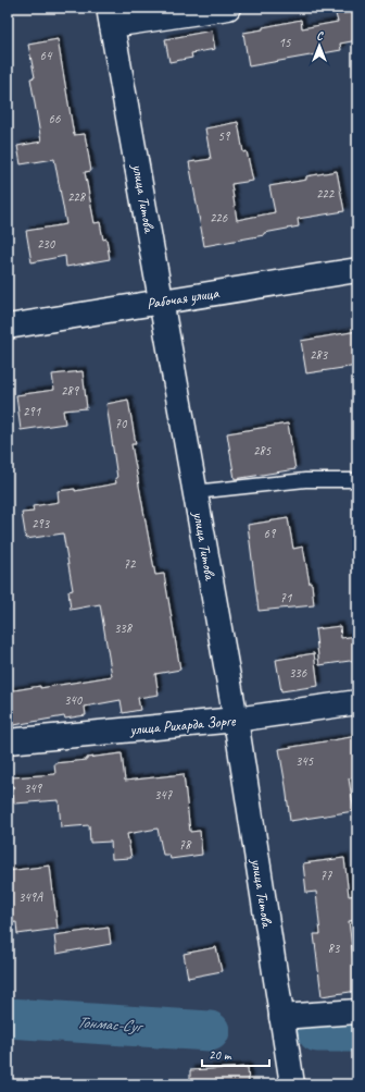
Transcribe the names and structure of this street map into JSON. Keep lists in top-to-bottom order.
{
  "streets": {
    "main road": ["улица Титова", "Рабочая улица", "улица Рихарда Зорге"]
  },
  "crossings": [
    ["улица Титова", "Рабочая улица"],
    ["улица Титова", "улица Рихарда Зорге"]
  ],
  "water": ["Тонмас-Суг"],
  "house_numbers": [
    "15",
    "64",
    "66",
    "59",
    "222",
    "228",
    "226",
    "230",
    "283",
    "289",
    "291",
    "70",
    "285",
    "293",
    "69",
    "72",
    "71",
    "338",
    "336",
    "340",
    "345",
    "349",
    "347",
    "78",
    "77",
    "349А",
    "83"
  ],
  "scale_bar": "20 m",
  "north": "top"
}
